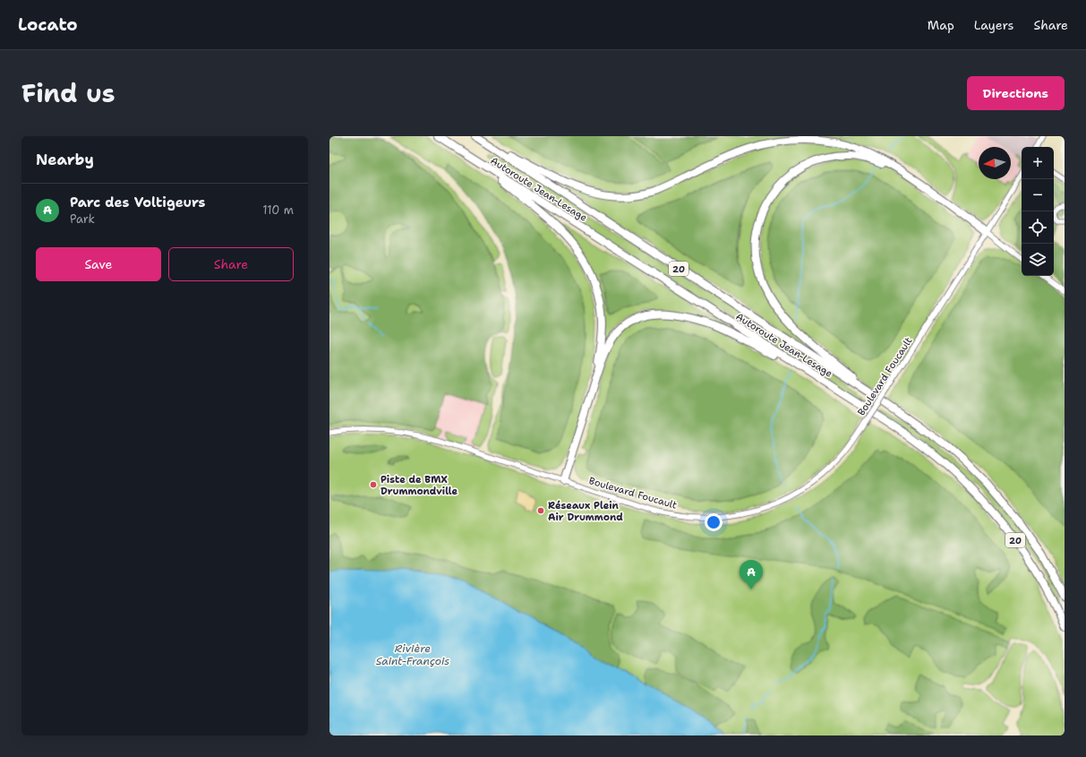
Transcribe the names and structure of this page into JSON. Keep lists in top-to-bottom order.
{
  "streets": {
    "highway": ["Autoroute Jean-Lesage", "20"],
    "street": ["Boulevard Foucault"]
  },
  "water": ["Rivière Saint-François"],
  "places": ["Piste de BMX Drummondville", "Réseaux Plein Air Drummond"],
  "north": "left",
  "page": {
    "header": "Locato",
    "nav": ["Map", "Layers", "Share"],
    "title": "Find us",
    "buttons": [
      "Directions",
      ["Save", "Share"]
    ],
    "heading": "Nearby",
    "map_buttons": ["+", "−"],
    "list": [
      {
        "mark": "A",
        "name": "Parc des Voltigeurs",
        "note": "Park",
        "value": "110 m"
      }
    ],
    "pins": "A"
  }
}
